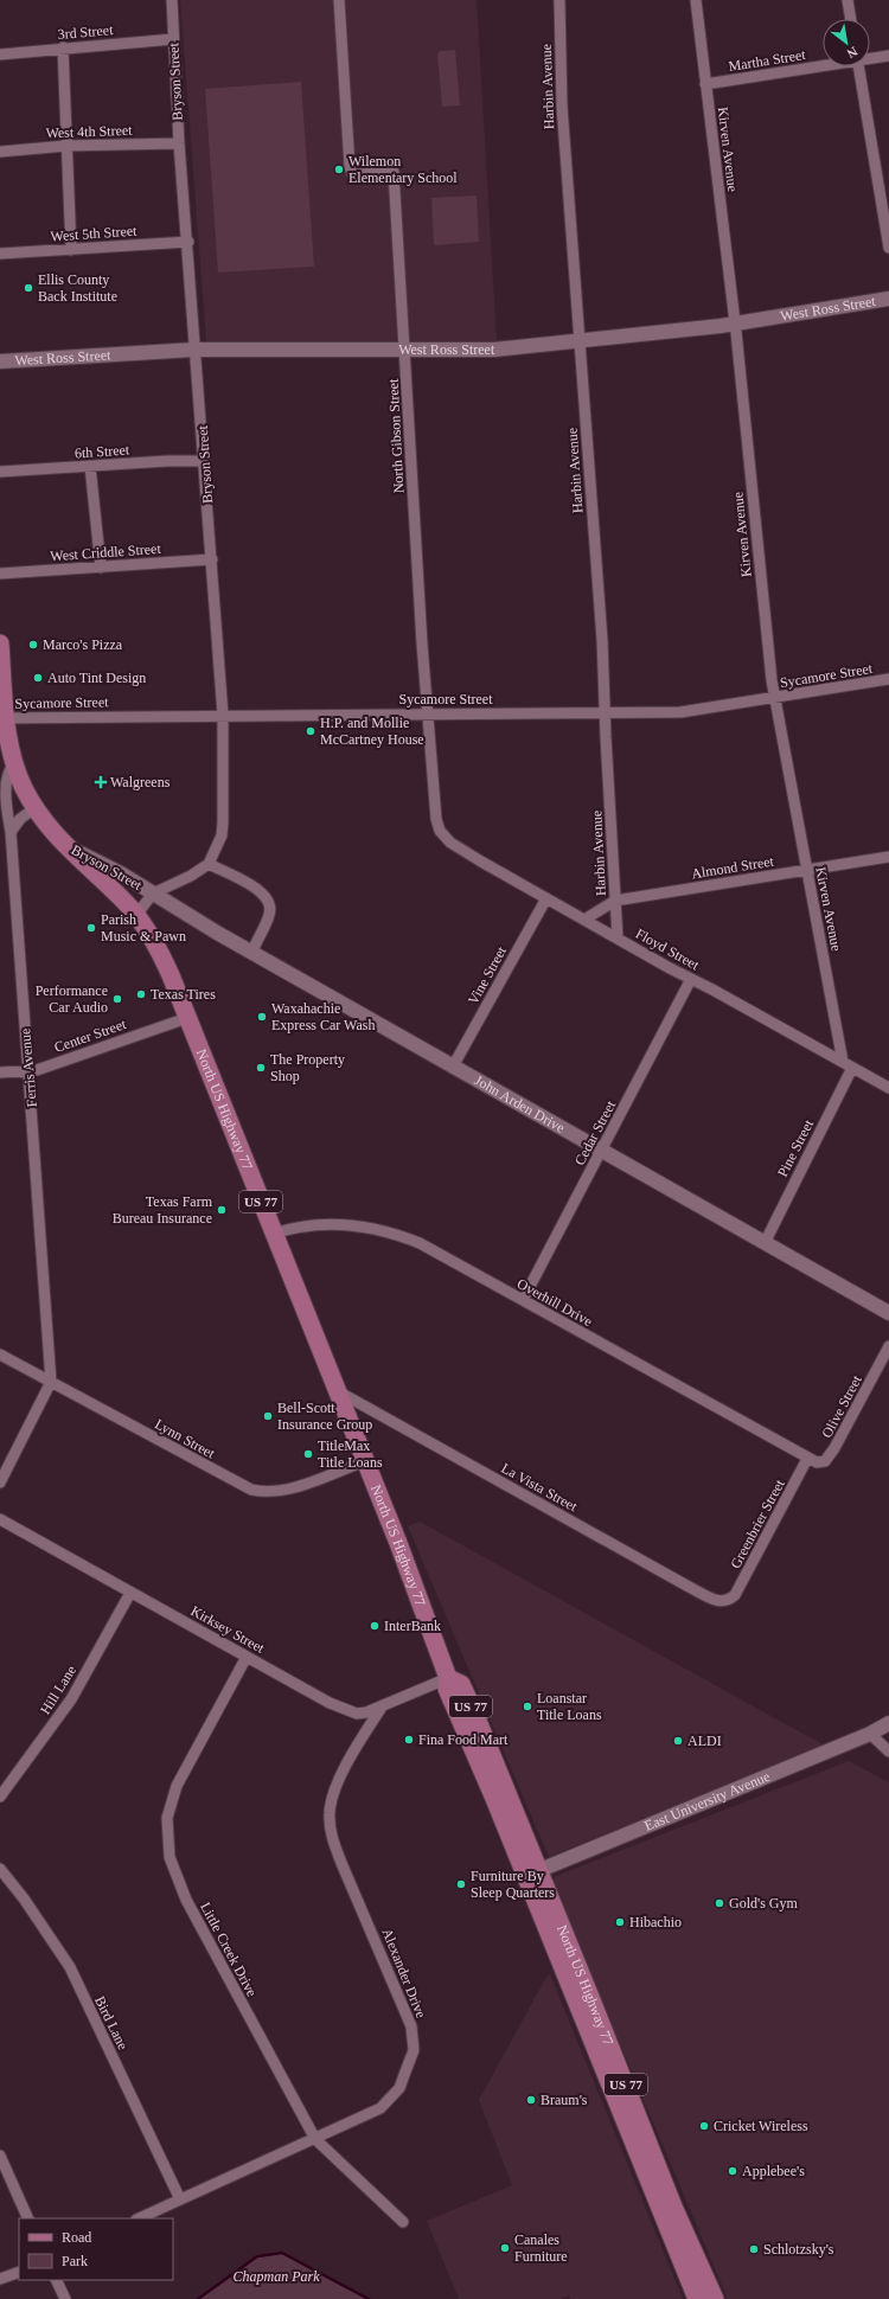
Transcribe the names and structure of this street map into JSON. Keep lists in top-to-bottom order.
{
  "streets": {
    "main road": ["North US Highway 77", "US 77"],
    "street": [
      "3rd Street",
      "Martha Street",
      "Bryson Street",
      "Harbin Avenue",
      "West 4th Street",
      "Kirven Avenue",
      "West 5th Street",
      "West Ross Street",
      "North Gibson Street",
      "6th Street",
      "West Criddle Street",
      "Sycamore Street",
      "Almond Street",
      "Floyd Street",
      "Vine Street",
      "Center Street",
      "Ferris Avenue",
      "John Arden Drive",
      "Cedar Street",
      "Pine Street",
      "Overhill Drive",
      "Olive Street",
      "Lynn Street",
      "La Vista Street",
      "Greenbrier Street",
      "Kirksey Street",
      "Hill Lane",
      "East University Avenue",
      "Little Creek Drive",
      "Alexander Drive",
      "Bird Lane"
    ]
  },
  "crossings": [
    ["3rd Street", "Bryson Street"],
    ["Martha Street", "Kirven Avenue"],
    ["Bryson Street", "West 4th Street"],
    ["Bryson Street", "West 5th Street"],
    ["Bryson Street", "West Ross Street"],
    ["Bryson Street", "6th Street"],
    ["Bryson Street", "West Criddle Street"],
    ["Bryson Street", "Sycamore Street"],
    ["Bryson Street", "John Arden Drive"],
    ["Bryson Street", "North US Highway 77"],
    ["Harbin Avenue", "West Ross Street"],
    ["Harbin Avenue", "Sycamore Street"],
    ["Harbin Avenue", "Almond Street"],
    ["Harbin Avenue", "Floyd Street"],
    ["Kirven Avenue", "West Ross Street"],
    ["Kirven Avenue", "Sycamore Street"],
    ["Kirven Avenue", "Almond Street"],
    ["Kirven Avenue", "Floyd Street"],
    ["Kirven Avenue", "Pine Street"],
    ["West Ross Street", "North Gibson Street"],
    ["North Gibson Street", "Sycamore Street"],
    ["North Gibson Street", "Floyd Street"],
    ["Sycamore Street", "US 77"],
    ["Almond Street", "Floyd Street"],
    ["Floyd Street", "Vine Street"],
    ["Floyd Street", "Cedar Street"],
    ["Floyd Street", "Pine Street"],
    ["Vine Street", "John Arden Drive"],
    ["Center Street", "Ferris Avenue"],
    ["Center Street", "North US Highway 77"],
    ["Ferris Avenue", "North US Highway 77"],
    ["Ferris Avenue", "US 77"],
    ["Ferris Avenue", "Lynn Street"],
    ["John Arden Drive", "Cedar Street"],
    ["John Arden Drive", "Pine Street"],
    ["North US Highway 77", "US 77"],
    ["North US Highway 77", "Overhill Drive"],
    ["North US Highway 77", "Lynn Street"],
    ["North US Highway 77", "La Vista Street"],
    ["North US Highway 77", "Kirksey Street"],
    ["North US Highway 77", "East University Avenue"],
    ["Cedar Street", "Overhill Drive"],
    ["Overhill Drive", "Olive Street"],
    ["Overhill Drive", "Greenbrier Street"],
    ["Olive Street", "Greenbrier Street"],
    ["La Vista Street", "Greenbrier Street"],
    ["Kirksey Street", "Hill Lane"],
    ["Kirksey Street", "Little Creek Drive"],
    ["Kirksey Street", "Alexander Drive"],
    ["Little Creek Drive", "Alexander Drive"],
    ["Alexander Drive", "Bird Lane"]
  ],
  "parks": ["Chapman Park"],
  "places": {
    "other": [
      "Wilemon Elementary School",
      "Ellis County Back Institute",
      "Marco's Pizza",
      "Auto Tint Design",
      "H.P. and Mollie McCartney House",
      "Parish Music & Pawn",
      "Texas Tires",
      "Performance Car Audio",
      "Waxahachie Express Car Wash",
      "The Property Shop",
      "Texas Farm Bureau Insurance",
      "Bell-Scott Insurance Group",
      "TitleMax Title Loans",
      "InterBank",
      "Loanstar Title Loans",
      "Fina Food Mart",
      "ALDI",
      "Furniture By Sleep Quarters",
      "Gold's Gym",
      "Hibachio",
      "Braum's",
      "Cricket Wireless",
      "Applebee's",
      "Canales Furniture",
      "Schlotzsky's"
    ],
    "health": ["Walgreens"]
  },
  "legend": ["Road", "Park"],
  "north": "bottom right"
}
